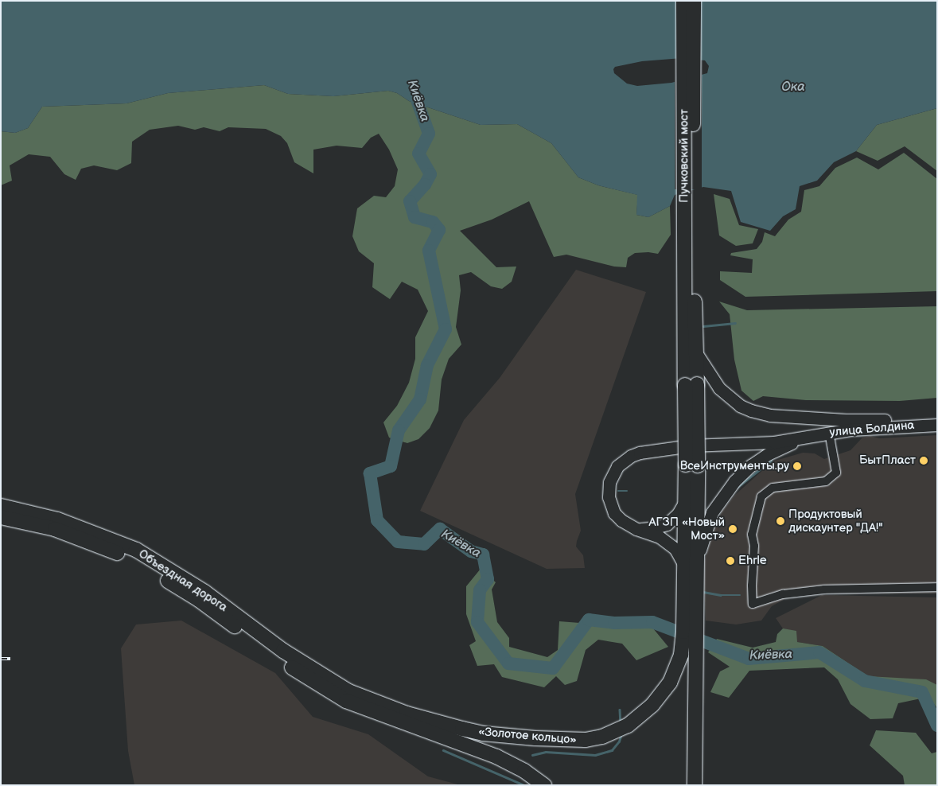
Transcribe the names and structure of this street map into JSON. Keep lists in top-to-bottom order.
{
  "streets": {
    "highway": ["Пучковский мост", "Объездная дорога", "«Золотое кольцо»"],
    "main road": ["улица Болдина"]
  },
  "crossings": [
    ["Объездная дорога", "«Золотое кольцо»"]
  ],
  "water": ["Ока", "Киёвка"],
  "places": [
    "БытПласт",
    "ВсеИнструменты.ру",
    "Продуктовый дискаунтер \"ДА!\"",
    "АГЗП «Новый Мост»",
    "Ehrle"
  ]
}
